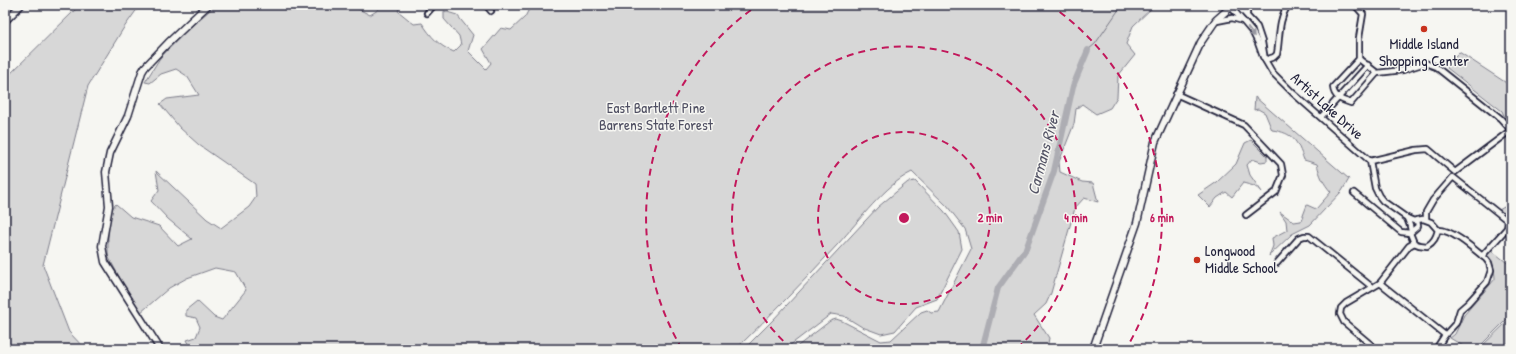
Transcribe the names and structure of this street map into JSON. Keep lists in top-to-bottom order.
{
  "streets": {
    "street": ["Artist Lake Drive"]
  },
  "water": ["Carmans River"],
  "parks": ["East Bartlett Pine Barrens State Forest"],
  "places": ["Middle Island Shopping Center", "Longwood Middle School"],
  "rings": ["2 min", "4 min", "6 min"]
}
